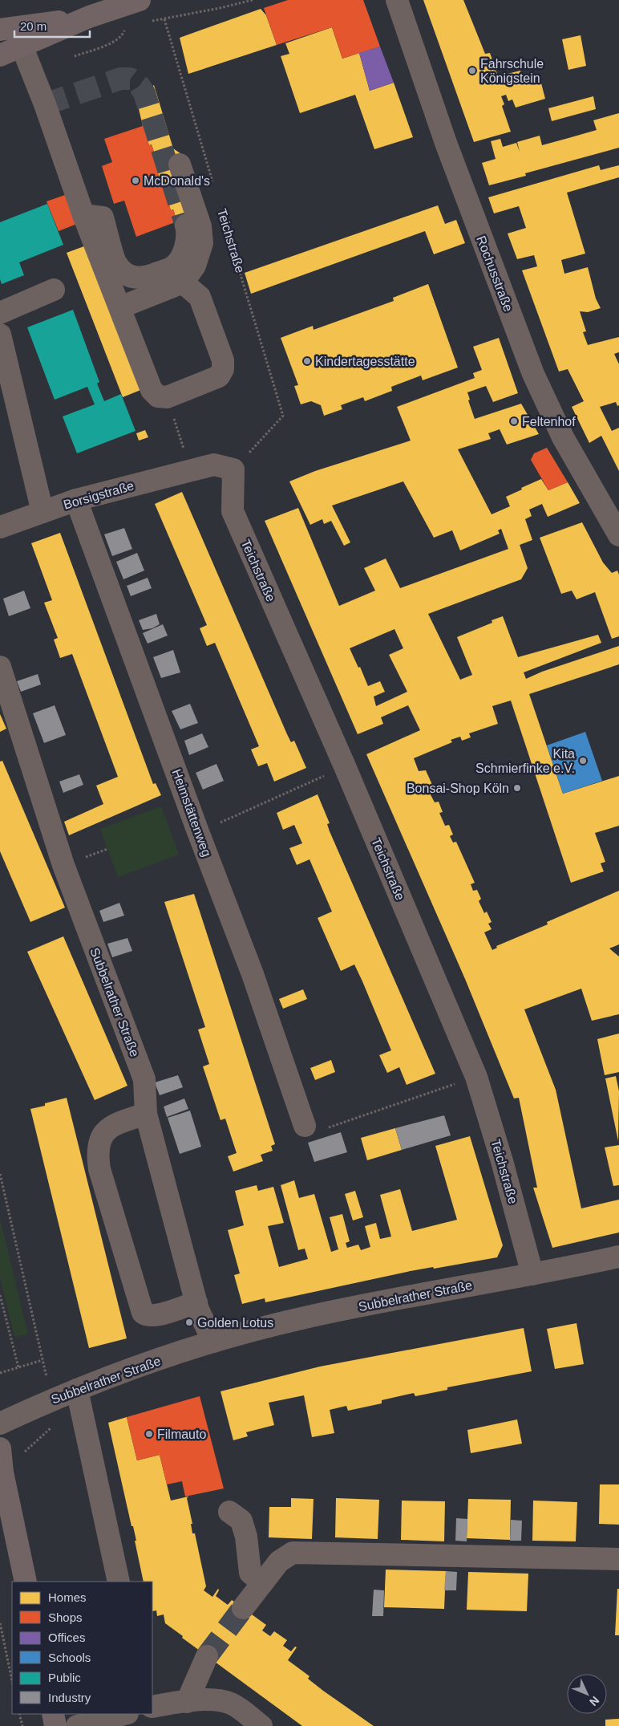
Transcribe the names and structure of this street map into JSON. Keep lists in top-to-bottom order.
{
  "streets": {
    "street": [
      "Teichstraße",
      "Rochusstraße",
      "Borsigstraße",
      "Heimstättenweg",
      "Subbelrather Straße"
    ]
  },
  "crossings": [
    ["Teichstraße", "Subbelrather Straße"],
    ["Borsigstraße", "Heimstättenweg"]
  ],
  "places": [
    "Fahrschule Königstein",
    "McDonald's",
    "Kindertagesstätte",
    "Feltenhof",
    "Kita Schmierfinke e.V.",
    "Bonsai-Shop Köln",
    "Golden Lotus",
    "Filmauto"
  ],
  "legend": [
    "Homes",
    "Shops",
    "Offices",
    "Schools",
    "Public",
    "Industry"
  ],
  "scale_bar": "20 m",
  "north": "bottom right"
}
